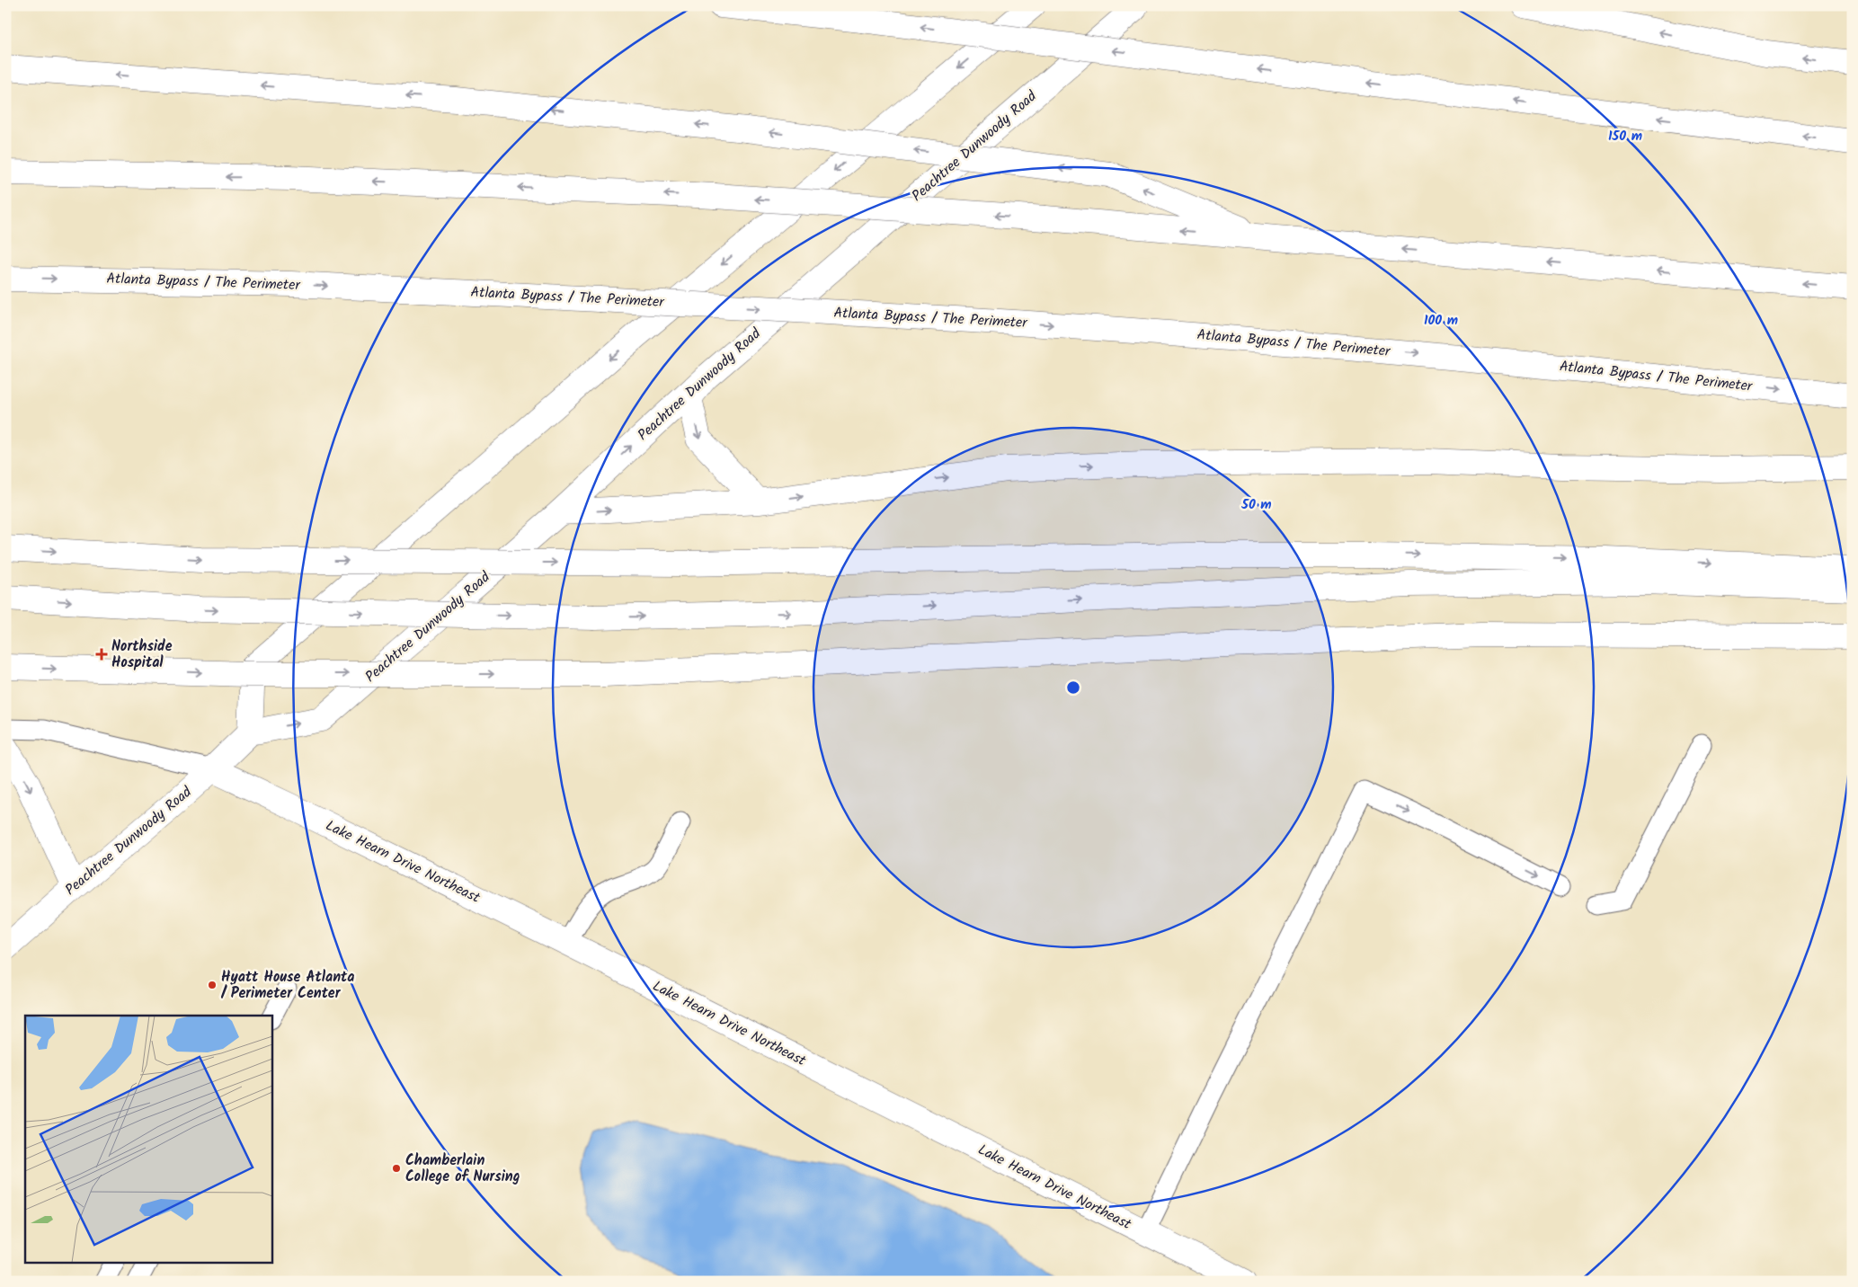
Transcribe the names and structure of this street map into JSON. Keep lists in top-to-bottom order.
{
  "streets": {
    "main road": ["Peachtree Dunwoody Road", "Atlanta Bypass / The Perimeter", "Lake Hearn Drive Northeast"]
  },
  "crossings": [
    ["Peachtree Dunwoody Road", "Lake Hearn Drive Northeast"]
  ],
  "places": {
    "health": ["Northside Hospital"],
    "other": ["Hyatt House Atlanta / Perimeter Center", "Chamberlain College of Nursing"]
  },
  "rings": ["150 m", "100 m", "50 m"]
}
